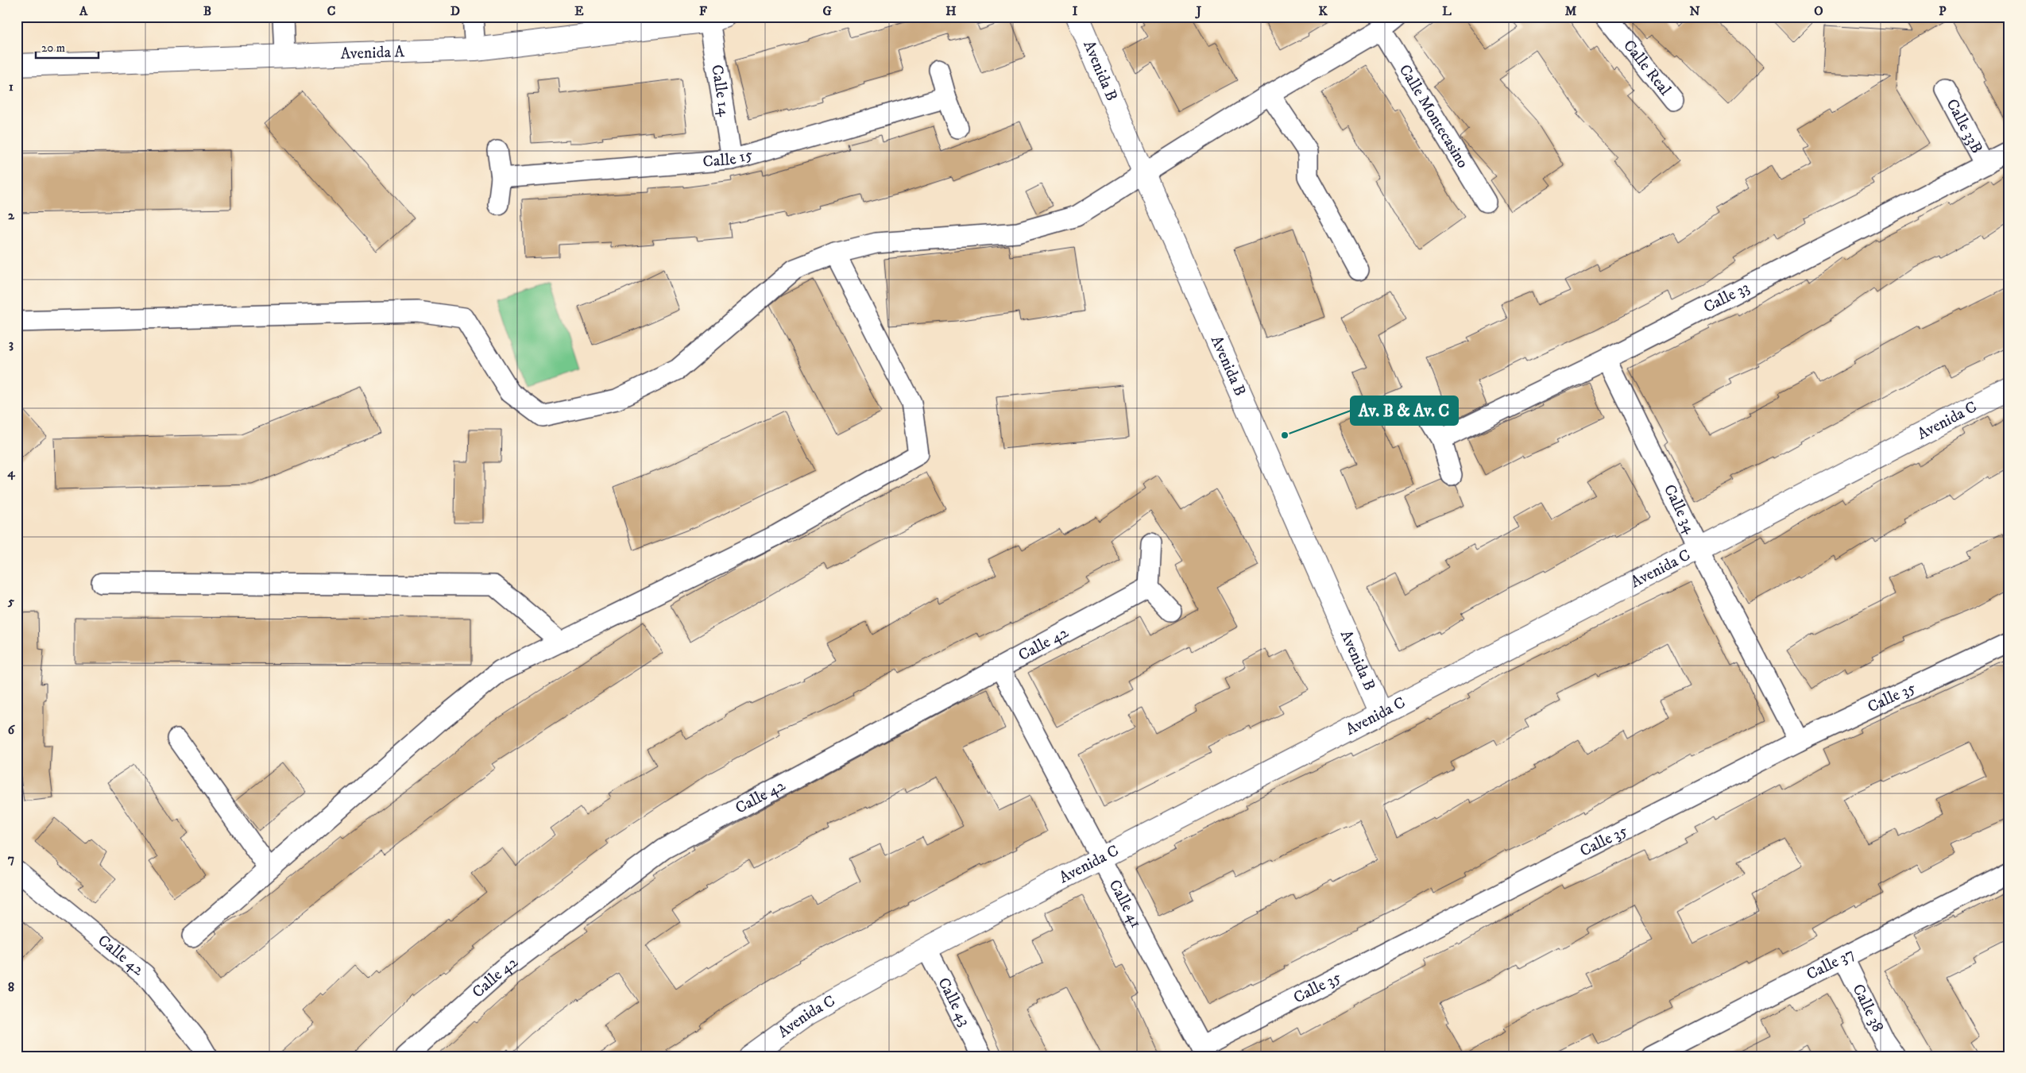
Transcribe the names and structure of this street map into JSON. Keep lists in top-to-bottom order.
{
  "streets": {
    "street": [
      "Avenida A",
      "Calle Real",
      "Avenida B",
      "Calle 14",
      "Calle Montecasino",
      "Calle 33B",
      "Calle 15",
      "Calle 33",
      "Avenida C",
      "Calle 34",
      "Calle 42",
      "Calle 35",
      "Calle 41",
      "Calle 37",
      "Calle 43",
      "Calle 38"
    ]
  },
  "crossings": [
    ["Avenida A", "Calle 14"],
    ["Avenida B", "Avenida C"],
    ["Calle 14", "Calle 15"],
    ["Calle 33B", "Calle 33"],
    ["Calle 33", "Calle 34"],
    ["Avenida C", "Calle 34"],
    ["Avenida C", "Calle 41"],
    ["Avenida C", "Calle 43"],
    ["Calle 34", "Calle 35"],
    ["Calle 42", "Calle 41"],
    ["Calle 35", "Calle 41"],
    ["Calle 37", "Calle 38"]
  ],
  "places": ["Av. B & Av. C"],
  "scale_bar": "20 m",
  "grid": {
    "columns": [
      "A",
      "B",
      "C",
      "D",
      "E",
      "F",
      "G",
      "H",
      "I",
      "J",
      "K",
      "L",
      "M",
      "N",
      "O",
      "P"
    ],
    "rows": [
      "1",
      "2",
      "3",
      "4",
      "5",
      "6",
      "7",
      "8"
    ]
  }
}
